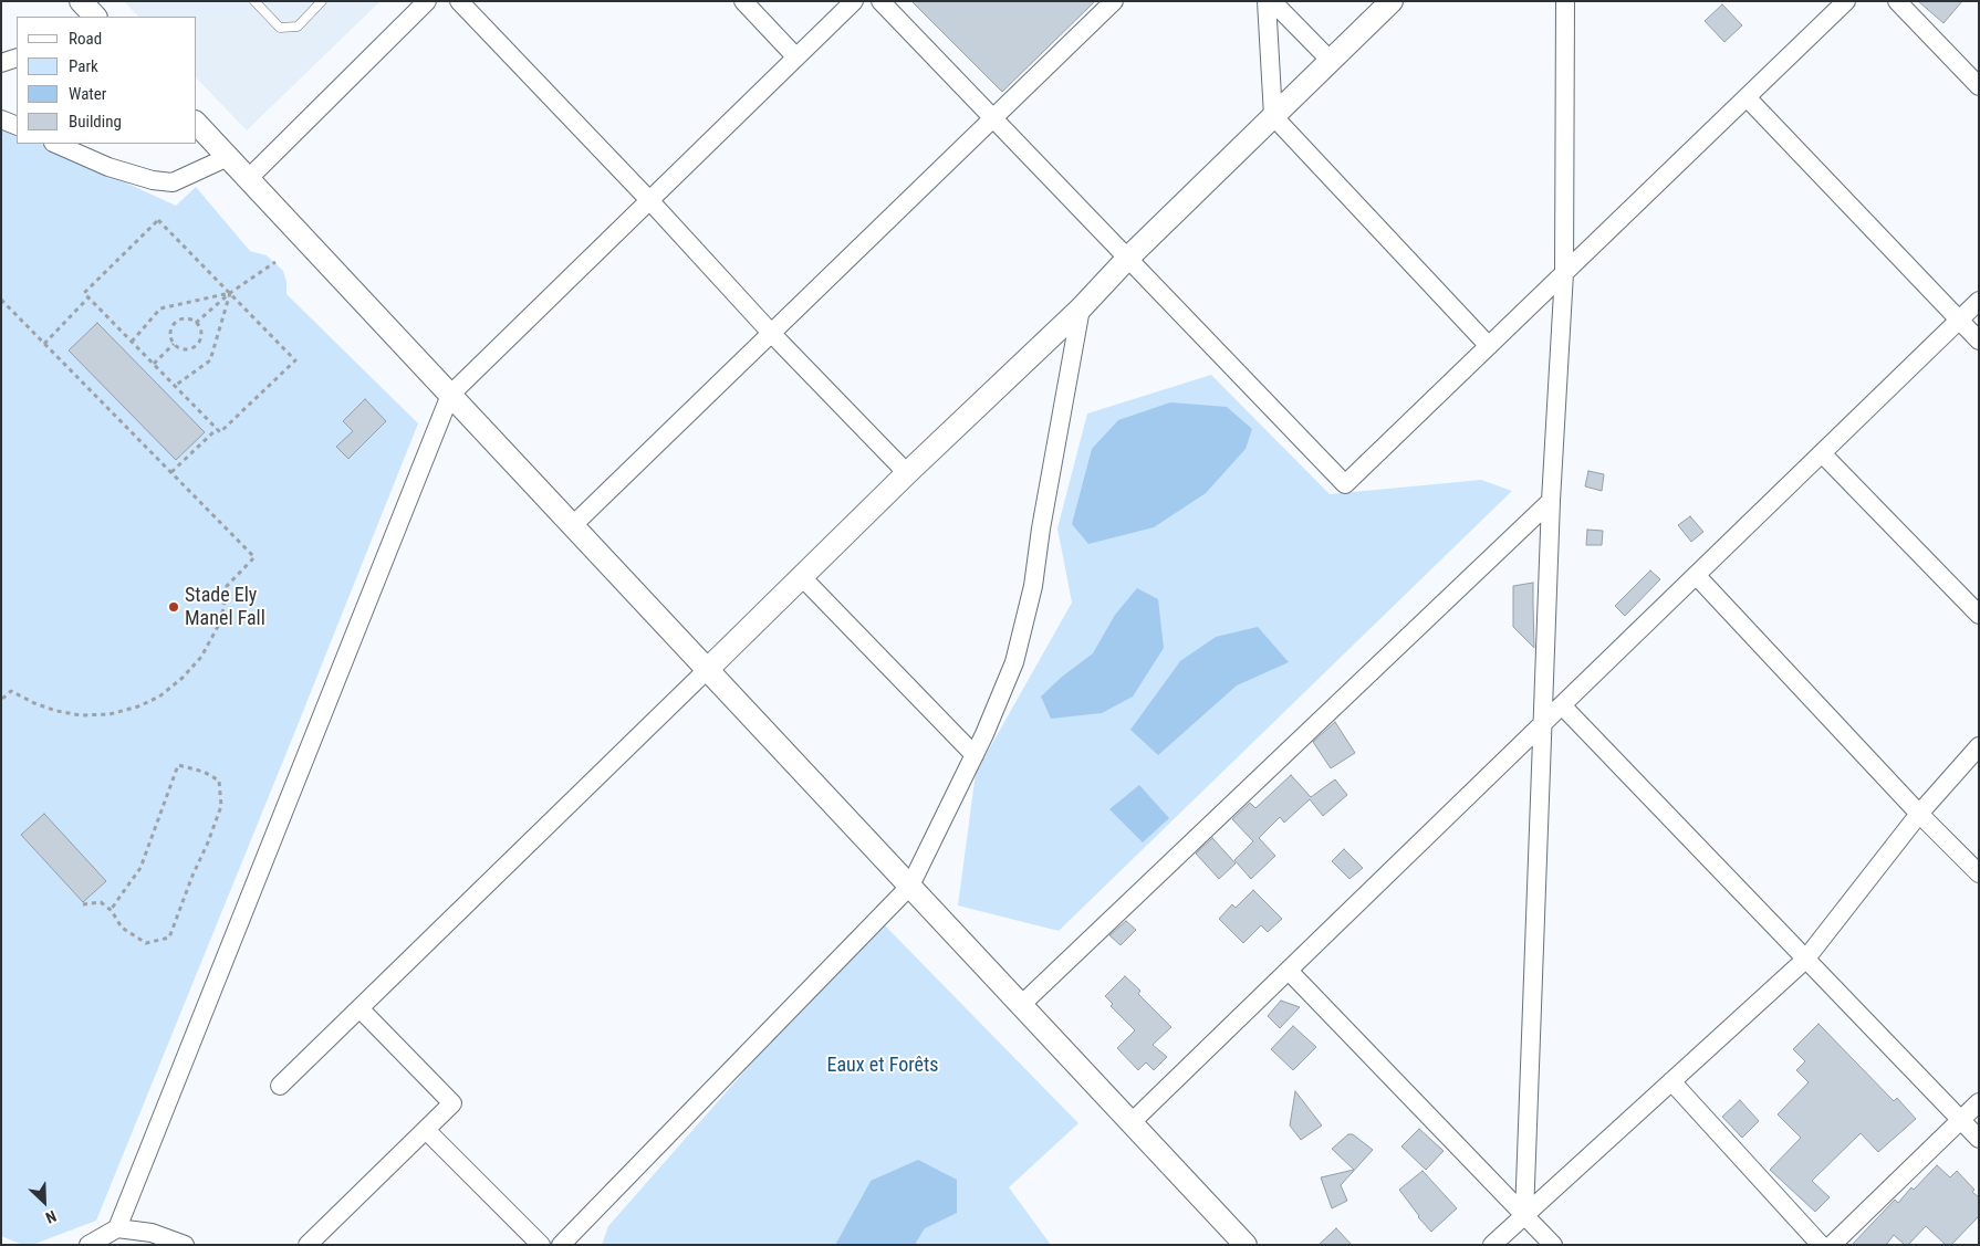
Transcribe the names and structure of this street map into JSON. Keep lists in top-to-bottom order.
{
  "parks": ["Eaux et Forêts"],
  "places": ["Stade Ely Manel Fall"],
  "legend": [
    "Road",
    "Park",
    "Water",
    "Building"
  ],
  "north": "bottom right"
}
